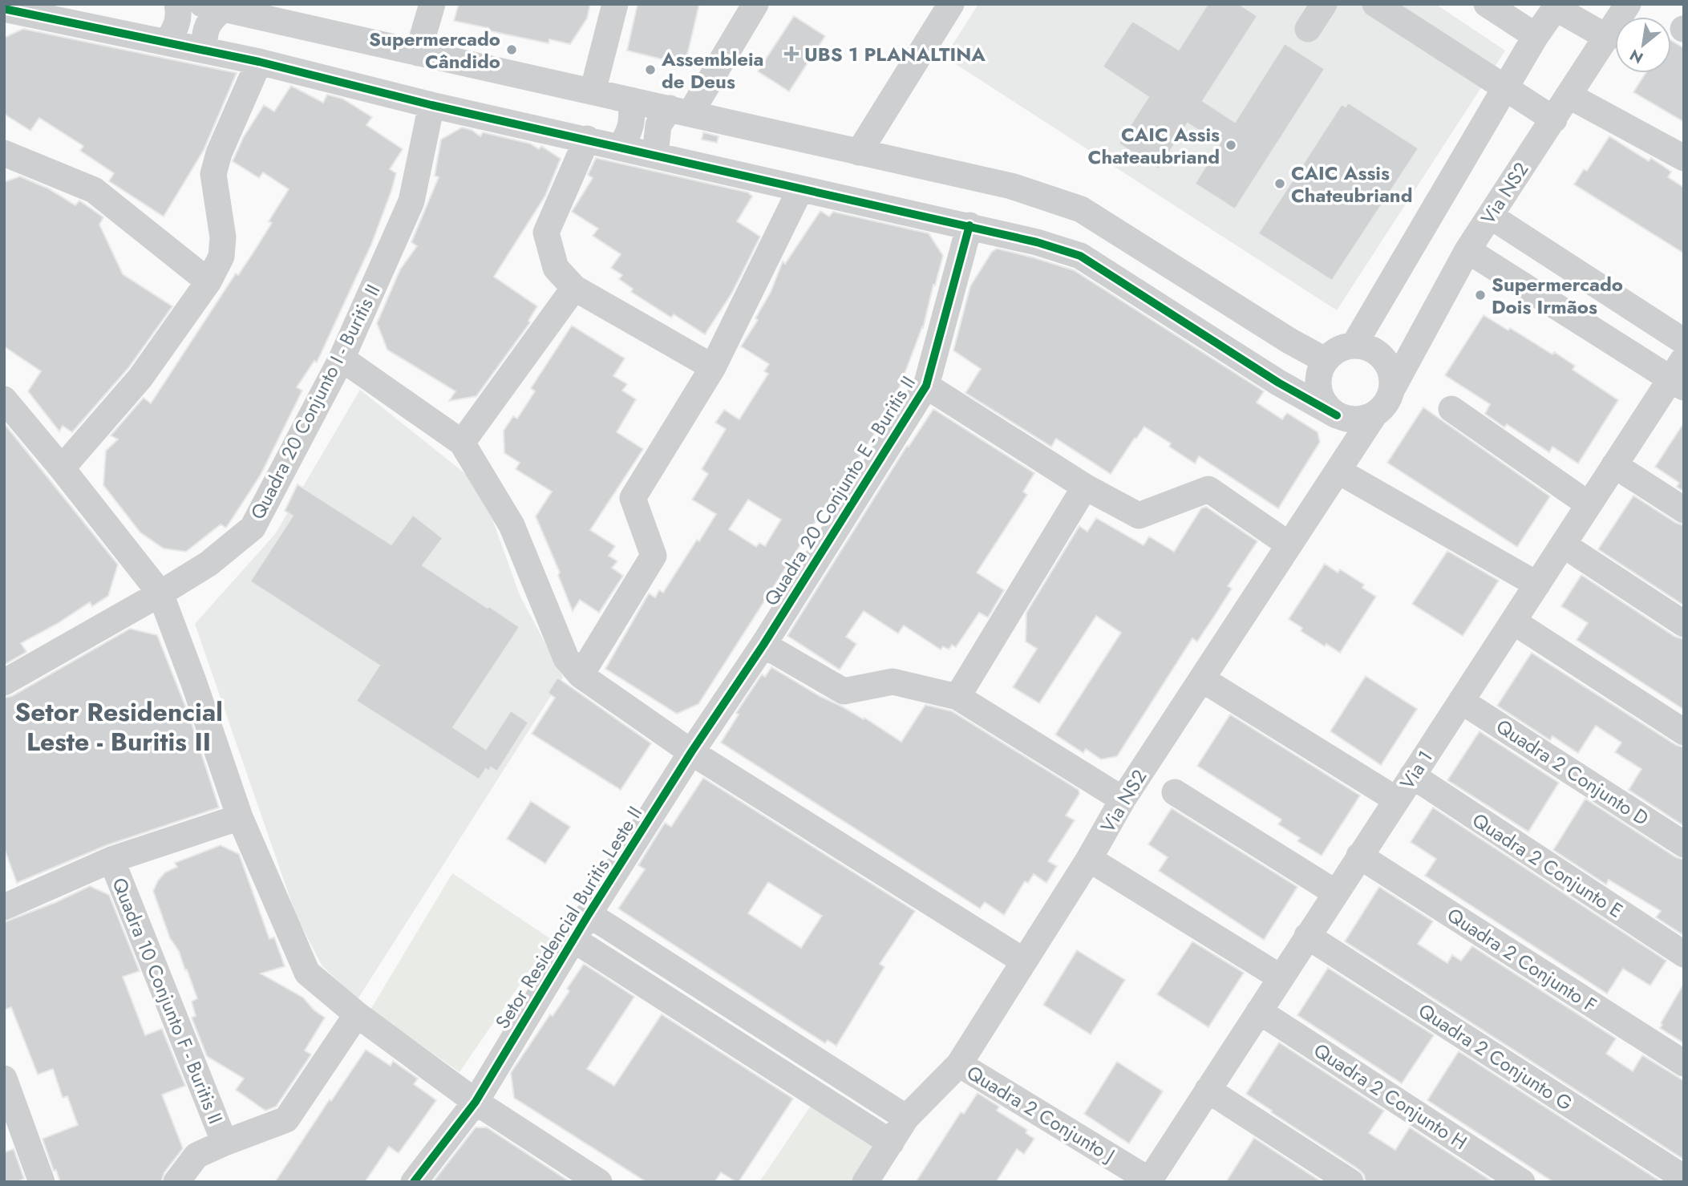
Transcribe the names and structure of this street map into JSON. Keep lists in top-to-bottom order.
{
  "streets": {
    "street": [
      "Via NS2",
      "Quadra 20 Conjunto I - Buritis II",
      "Quadra 20 Conjunto E - Buritis II",
      "Via 1",
      "Quadra 2 Conjunto D",
      "Quadra 2 Conjunto E",
      "Setor Residencial Buritis Leste II",
      "Quadra 2 Conjunto F",
      "Quadra 10 Conjunto F - Buritis II",
      "Quadra 2 Conjunto G",
      "Quadra 2 Conjunto H",
      "Quadra 2 Conjunto J"
    ]
  },
  "crossings": [
    ["Via NS2", "Setor Residencial Buritis Leste II"],
    ["Via NS2", "Quadra 2 Conjunto J"],
    ["Quadra 20 Conjunto E - Buritis II", "Setor Residencial Buritis Leste II"],
    ["Via 1", "Quadra 2 Conjunto D"],
    ["Via 1", "Quadra 2 Conjunto E"],
    ["Via 1", "Quadra 2 Conjunto F"],
    ["Via 1", "Quadra 2 Conjunto G"],
    ["Via 1", "Quadra 2 Conjunto H"],
    ["Via 1", "Quadra 2 Conjunto J"]
  ],
  "districts": ["Setor Residencial Leste - Buritis II"],
  "places": {
    "other": [
      "Supermercado Cândido",
      "Assembleia de Deus",
      "CAIC Assis Chateaubriand",
      "CAIC Assis Chateubriand",
      "Supermercado Dois Irmãos"
    ],
    "health": ["UBS 1 PLANALTINA"]
  },
  "north": "bottom left"
}
